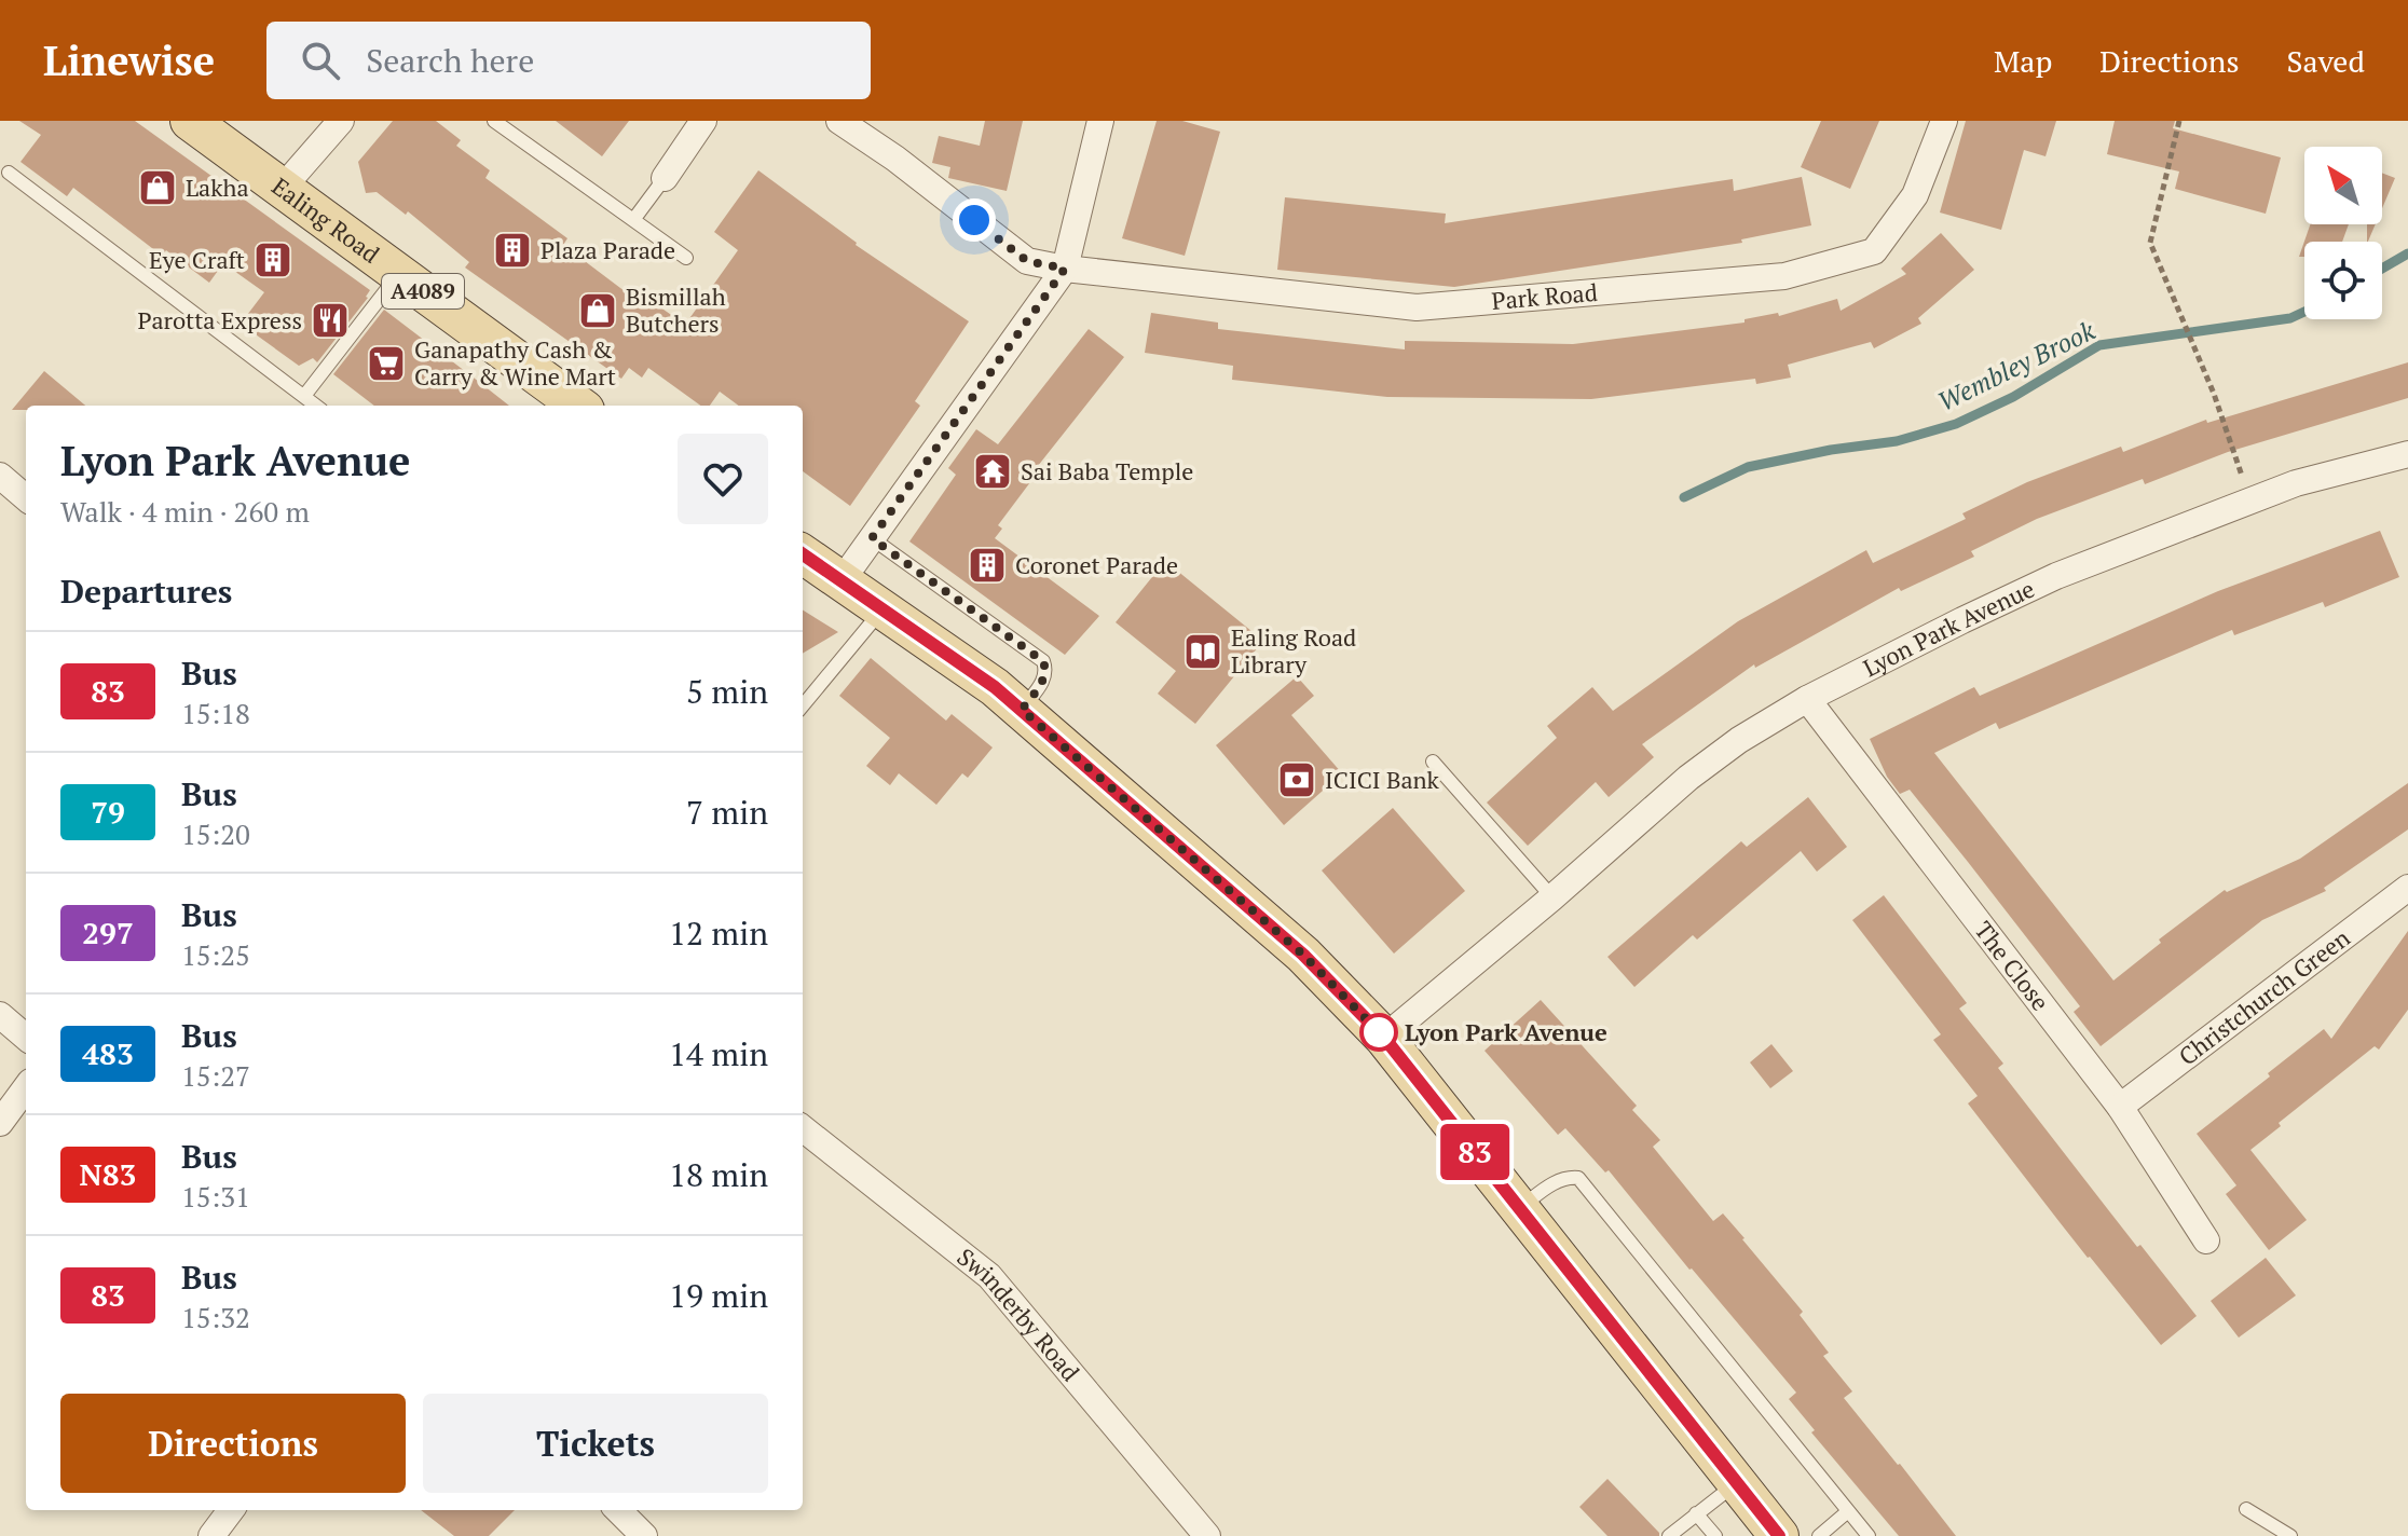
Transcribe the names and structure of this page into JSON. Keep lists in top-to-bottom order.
{
  "streets": {
    "main road": ["Ealing Road", "A4089"],
    "street": [
      "Park Road",
      "Lyon Park Avenue",
      "The Close",
      "Christchurch Green",
      "Swinderby Road"
    ]
  },
  "crossings": [
    ["Lyon Park Avenue", "The Close"],
    ["The Close", "Christchurch Green"]
  ],
  "water": ["Wembley Brook"],
  "places": {
    "shop": ["Lakha", "Bismillah Butchers"],
    "building": ["Plaza Parade", "Eye Craft", "Coronet Parade"],
    "restaurant": ["Parotta Express"],
    "supermarket": ["Ganapathy Cash & Carry & Wine Mart"],
    "temple": ["Sai Baba Temple"],
    "library": ["Ealing Road Library"],
    "bank": ["ICICI Bank"],
    "other": ["Lyon Park Avenue"]
  },
  "lines": ["bus line 83"],
  "north": "top left",
  "page": {
    "header": "Linewise",
    "search": "Search here",
    "nav": ["Map", "Directions", "Saved"],
    "on_map": "83",
    "heading": [
      ["Lyon Park Avenue", "Walk · 4 min · 260 m"],
      "Departures"
    ],
    "list": [
      {
        "mark": "83",
        "name": "Bus",
        "note": "15:18",
        "value": "5 min"
      },
      {
        "mark": "79",
        "name": "Bus",
        "note": "15:20",
        "value": "7 min"
      },
      {
        "mark": "297",
        "name": "Bus",
        "note": "15:25",
        "value": "12 min"
      },
      {
        "mark": "483",
        "name": "Bus",
        "note": "15:27",
        "value": "14 min"
      },
      {
        "mark": "N83",
        "name": "Bus",
        "note": "15:31",
        "value": "18 min"
      },
      {
        "mark": "83",
        "name": "Bus",
        "note": "15:32",
        "value": "19 min"
      }
    ],
    "buttons": ["Directions", "Tickets"]
  }
}
